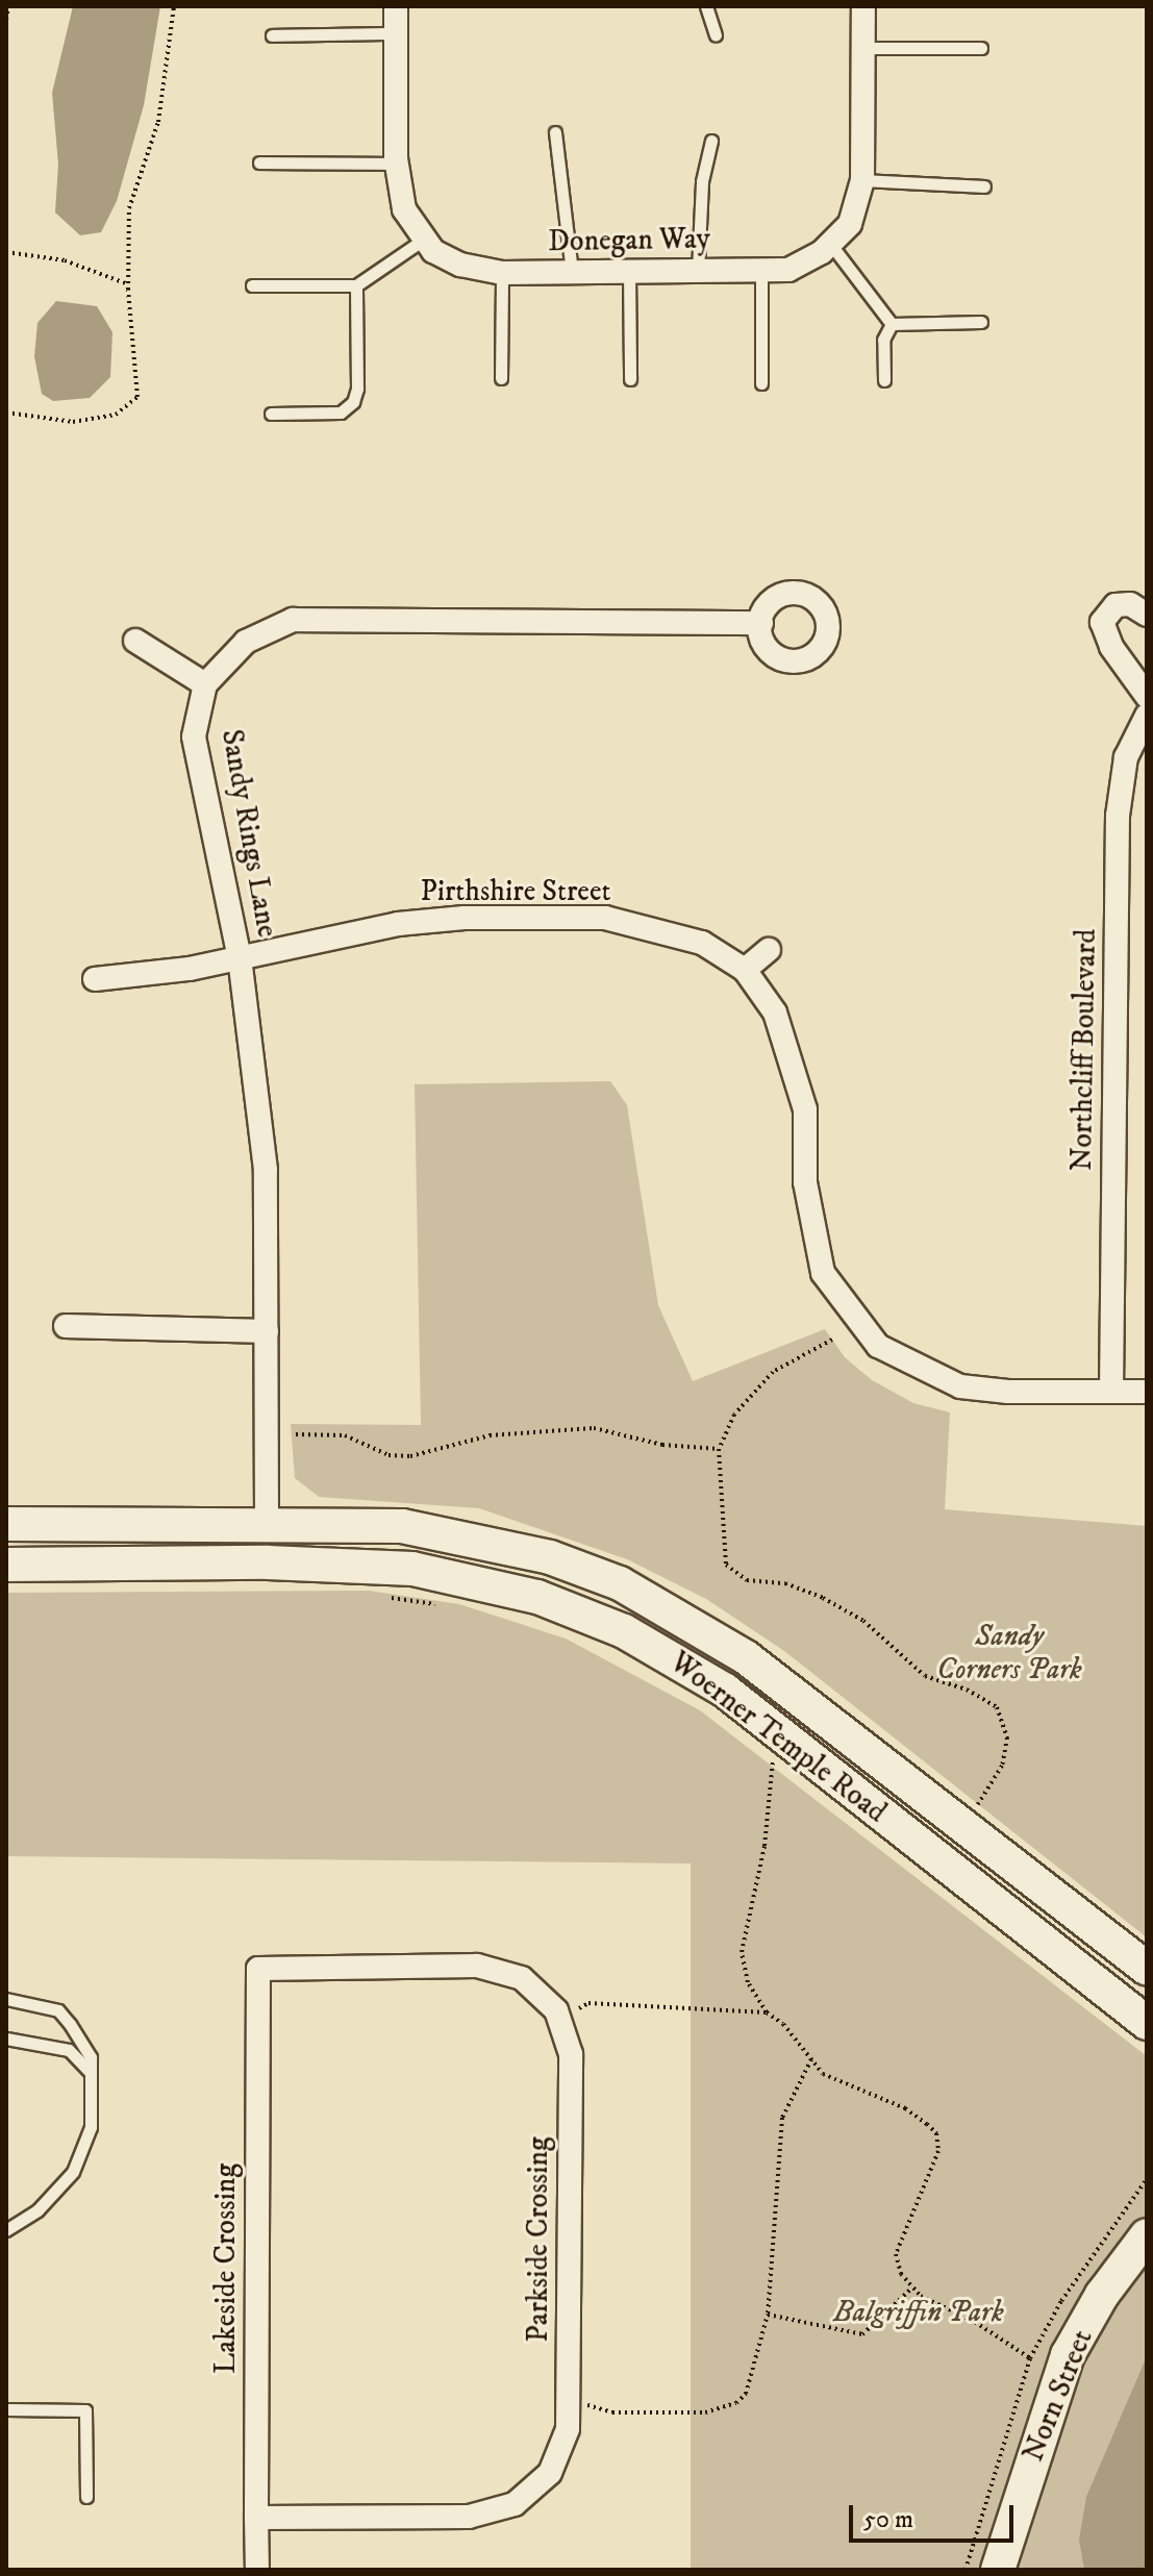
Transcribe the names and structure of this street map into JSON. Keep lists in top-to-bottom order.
{
  "streets": {
    "main road": ["Woerner Temple Road", "Norn Street"],
    "street": [
      "Donegan Way",
      "Sandy Rings Lane",
      "Pirthshire Street",
      "Northcliff Boulevard",
      "Parkside Crossing",
      "Lakeside Crossing"
    ]
  },
  "crossings": [
    ["Sandy Rings Lane", "Pirthshire Street"],
    ["Sandy Rings Lane", "Woerner Temple Road"],
    ["Pirthshire Street", "Northcliff Boulevard"],
    ["Parkside Crossing", "Lakeside Crossing"]
  ],
  "parks": ["Sandy Corners Park", "Balgriffin Park"],
  "scale_bar": "50 m"
}
